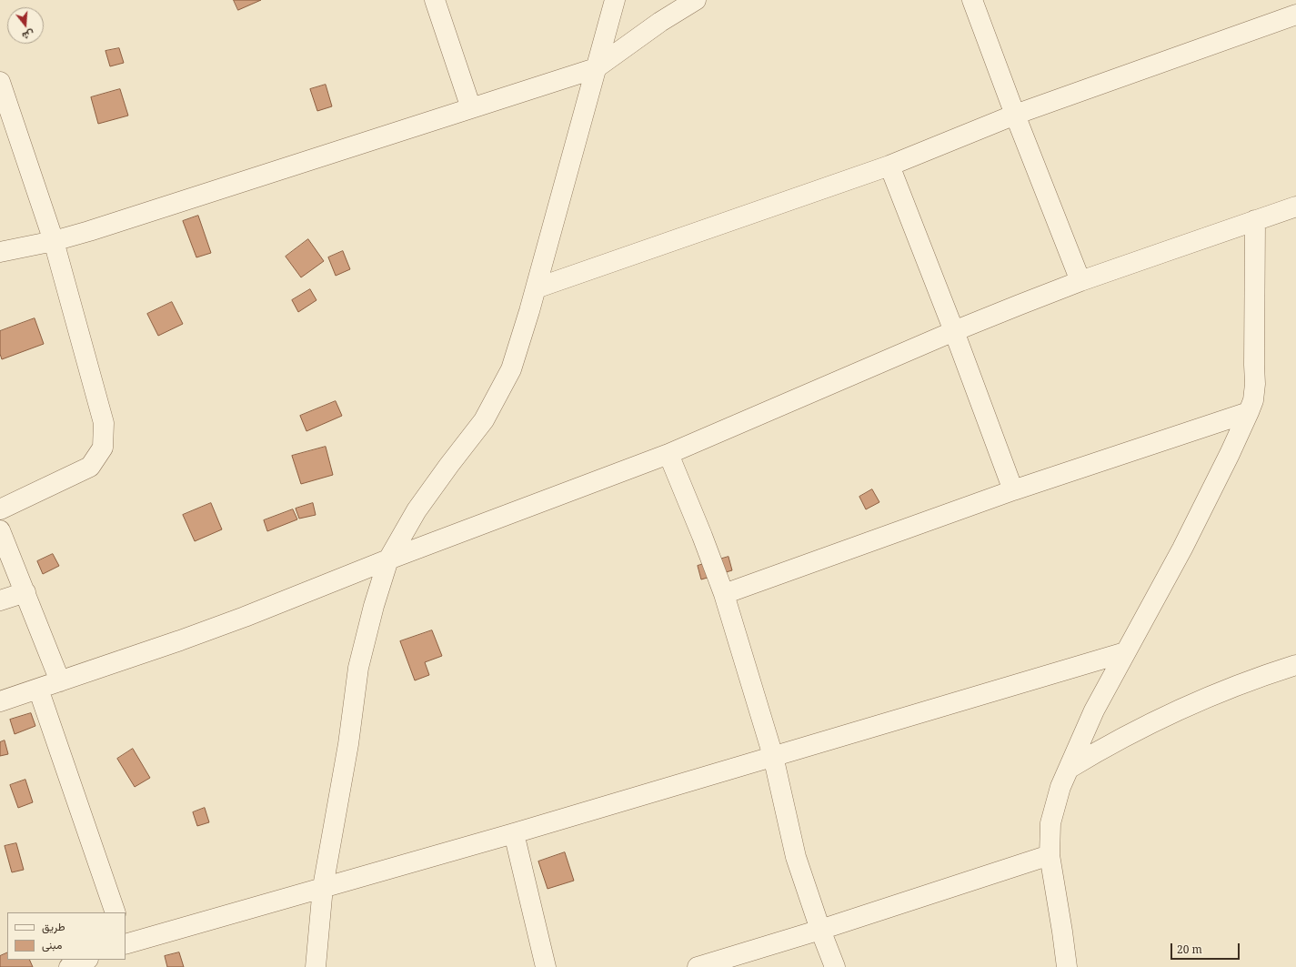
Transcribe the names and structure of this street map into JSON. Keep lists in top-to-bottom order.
{
  "legend": ["طريق", "مبنى"],
  "scale_bar": "20 m",
  "north": "bottom"
}
